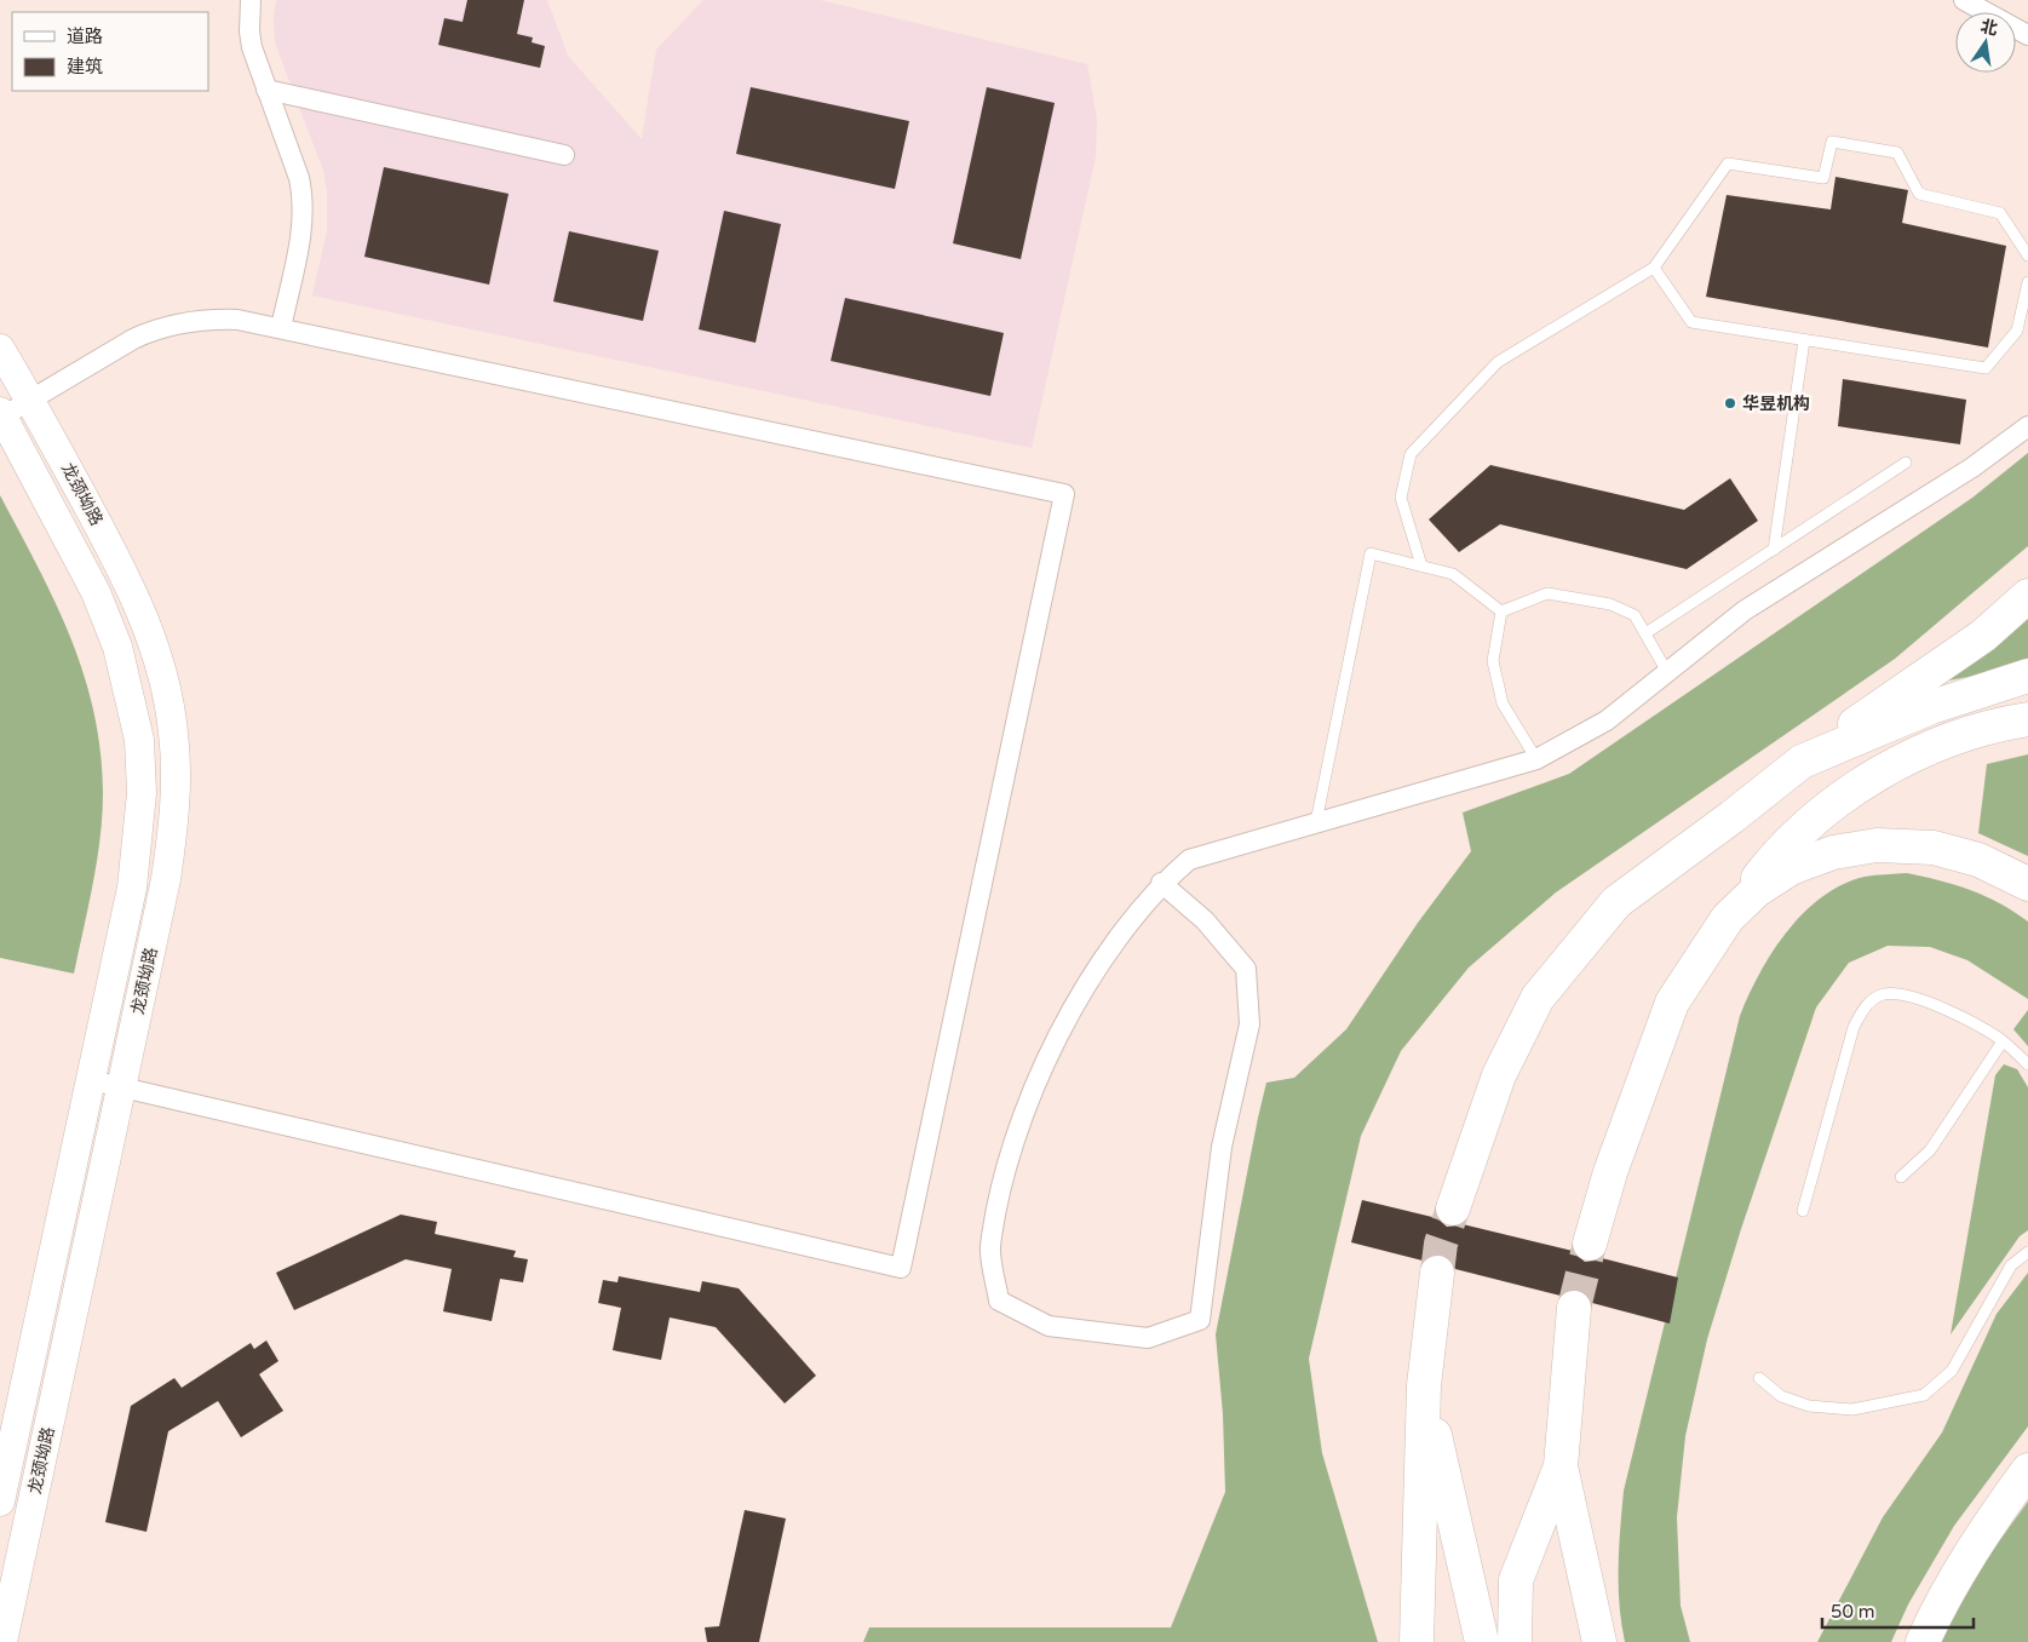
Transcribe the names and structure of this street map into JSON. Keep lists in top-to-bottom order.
{
  "streets": {
    "main road": ["龙颈坳路"]
  },
  "places": ["华昱机构"],
  "legend": ["道路", "建筑"],
  "scale_bar": "50 m",
  "north": "top"
}
